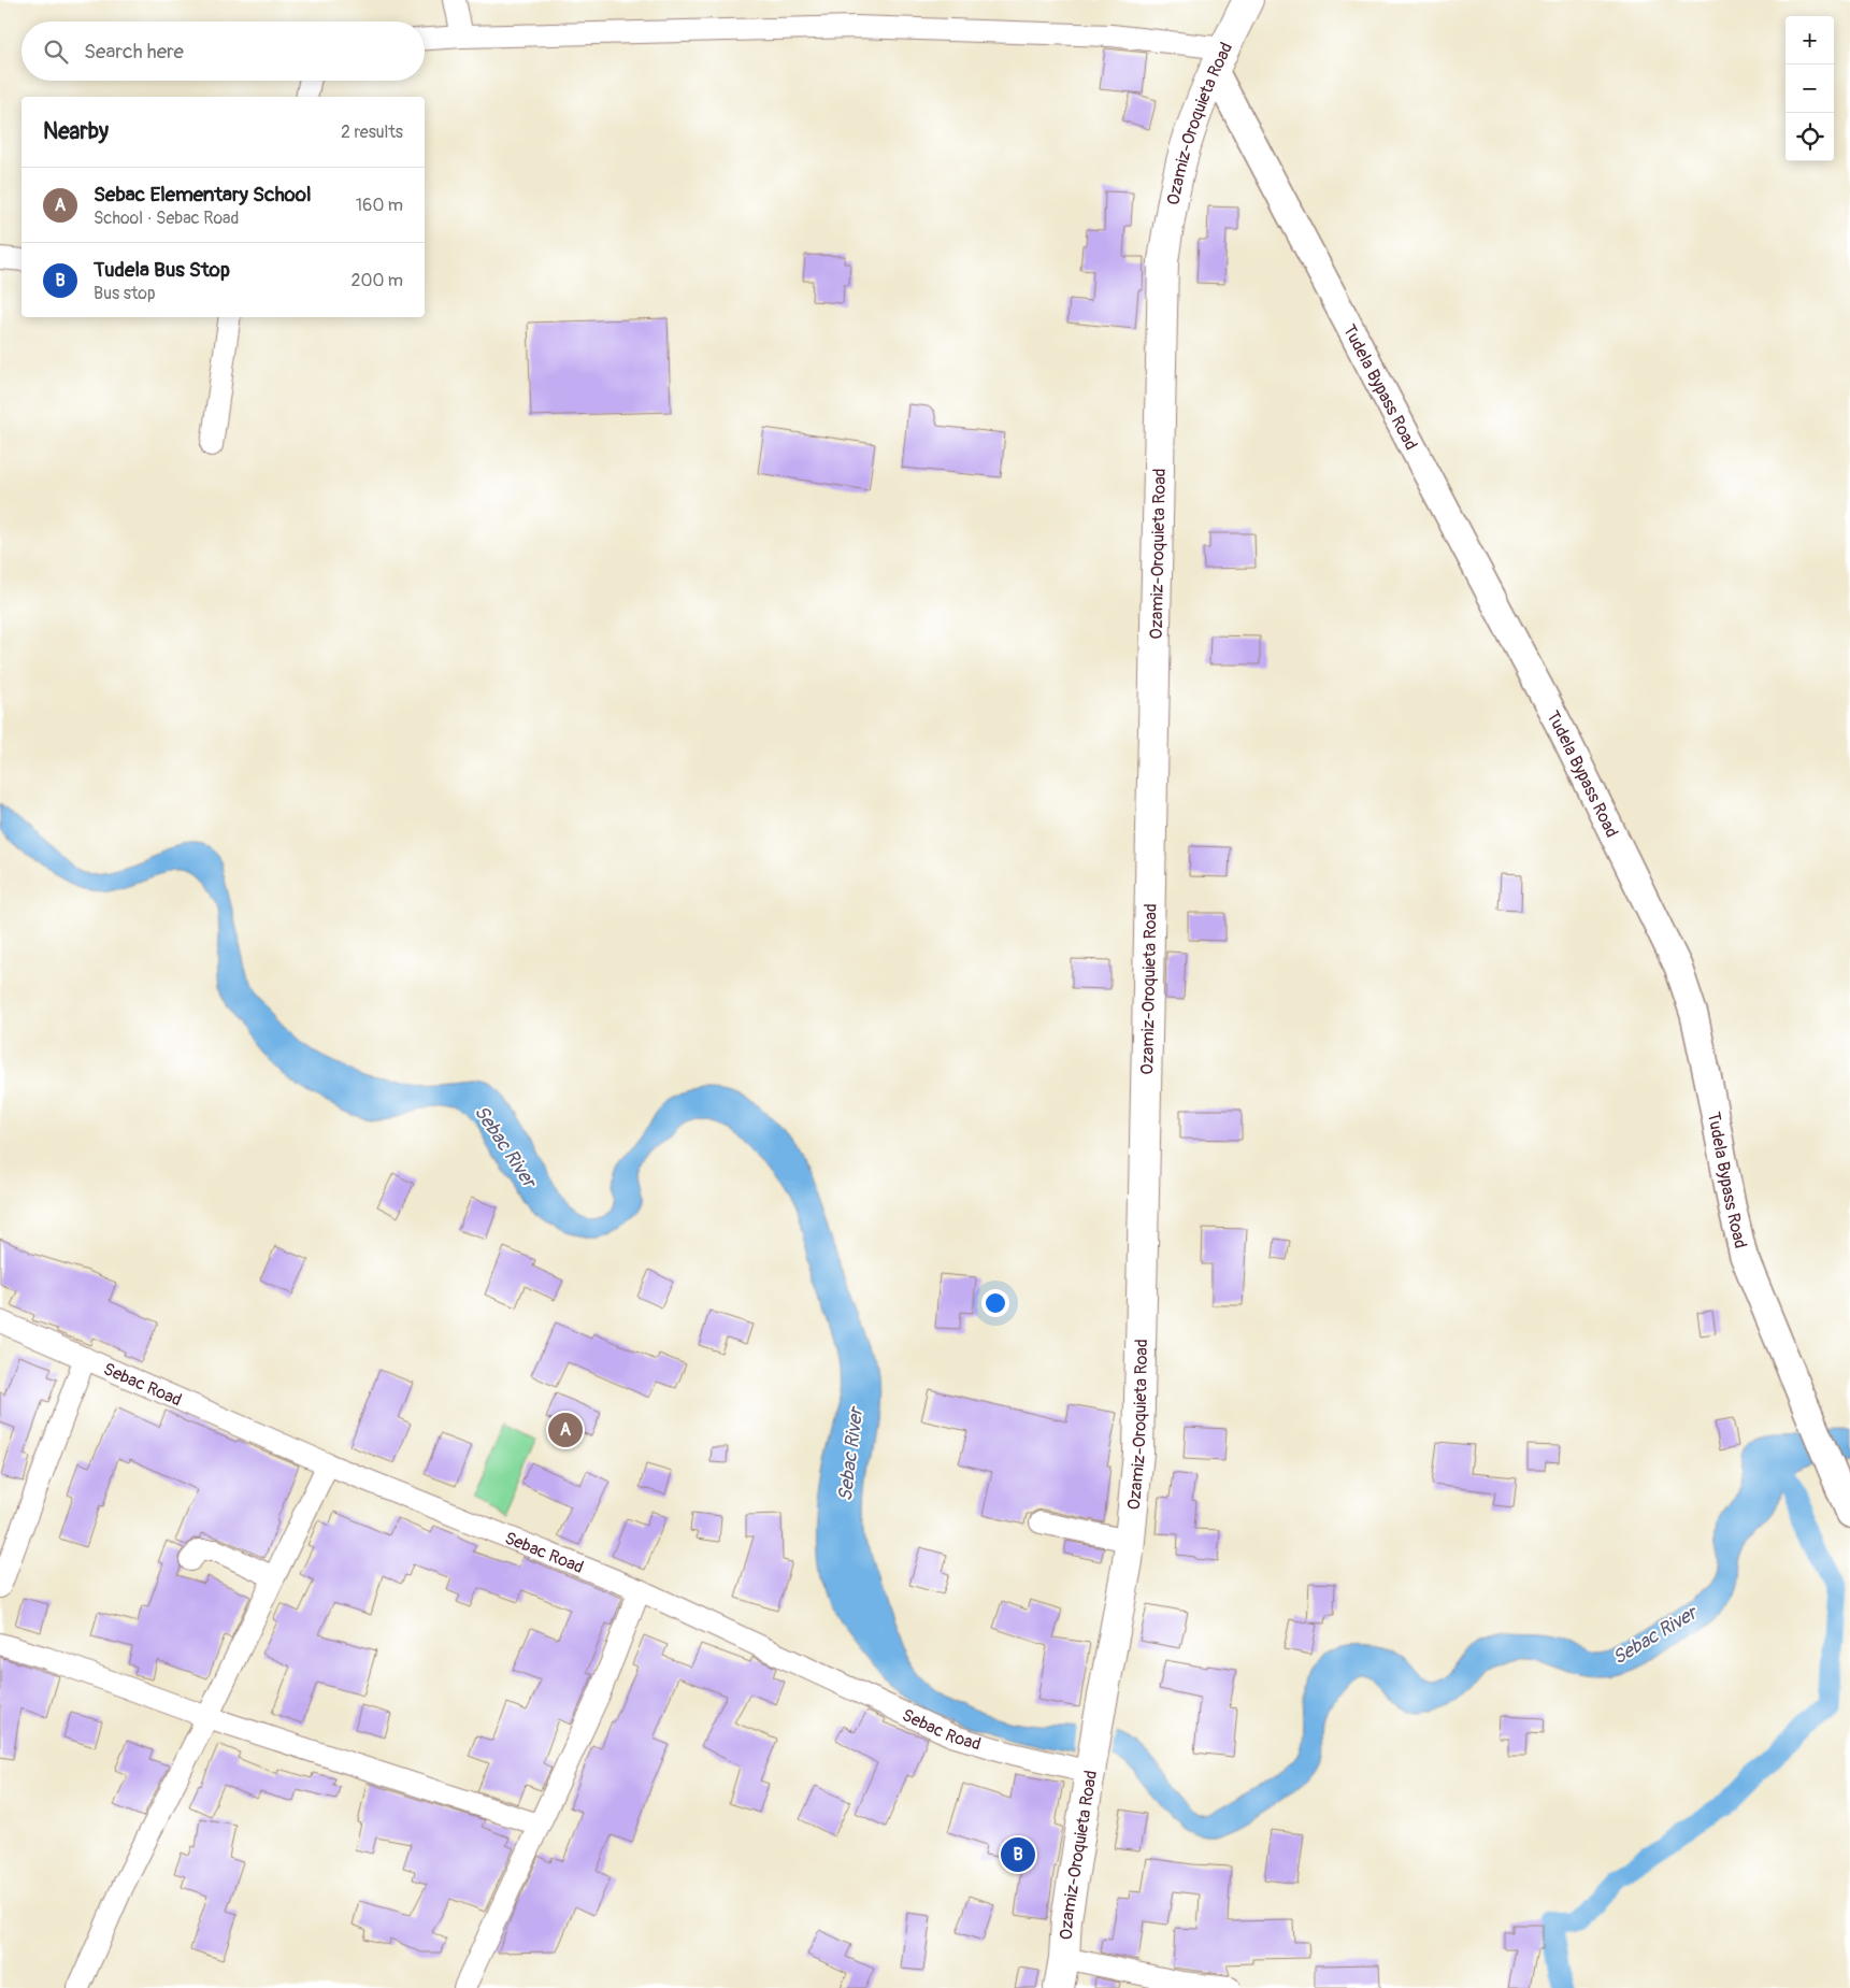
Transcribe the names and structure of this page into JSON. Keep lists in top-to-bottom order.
{
  "streets": {
    "highway": ["Ozamiz-Oroquieta Road"],
    "main road": ["Tudela Bypass Road"],
    "street": ["Sebac Road"]
  },
  "crossings": [
    ["Ozamiz-Oroquieta Road", "Tudela Bypass Road"],
    ["Ozamiz-Oroquieta Road", "Sebac Road"]
  ],
  "water": ["Sebac River"],
  "page": {
    "map_buttons": ["+", "−"],
    "search": "Search here",
    "heading": ["Nearby", "2 results"],
    "list": [
      {
        "mark": "A",
        "name": "Sebac Elementary School",
        "note": "School · Sebac Road",
        "value": "160 m"
      },
      {
        "mark": "B",
        "name": "Tudela Bus Stop",
        "note": "Bus stop",
        "value": "200 m"
      }
    ],
    "pins": ["A", "B"]
  }
}
